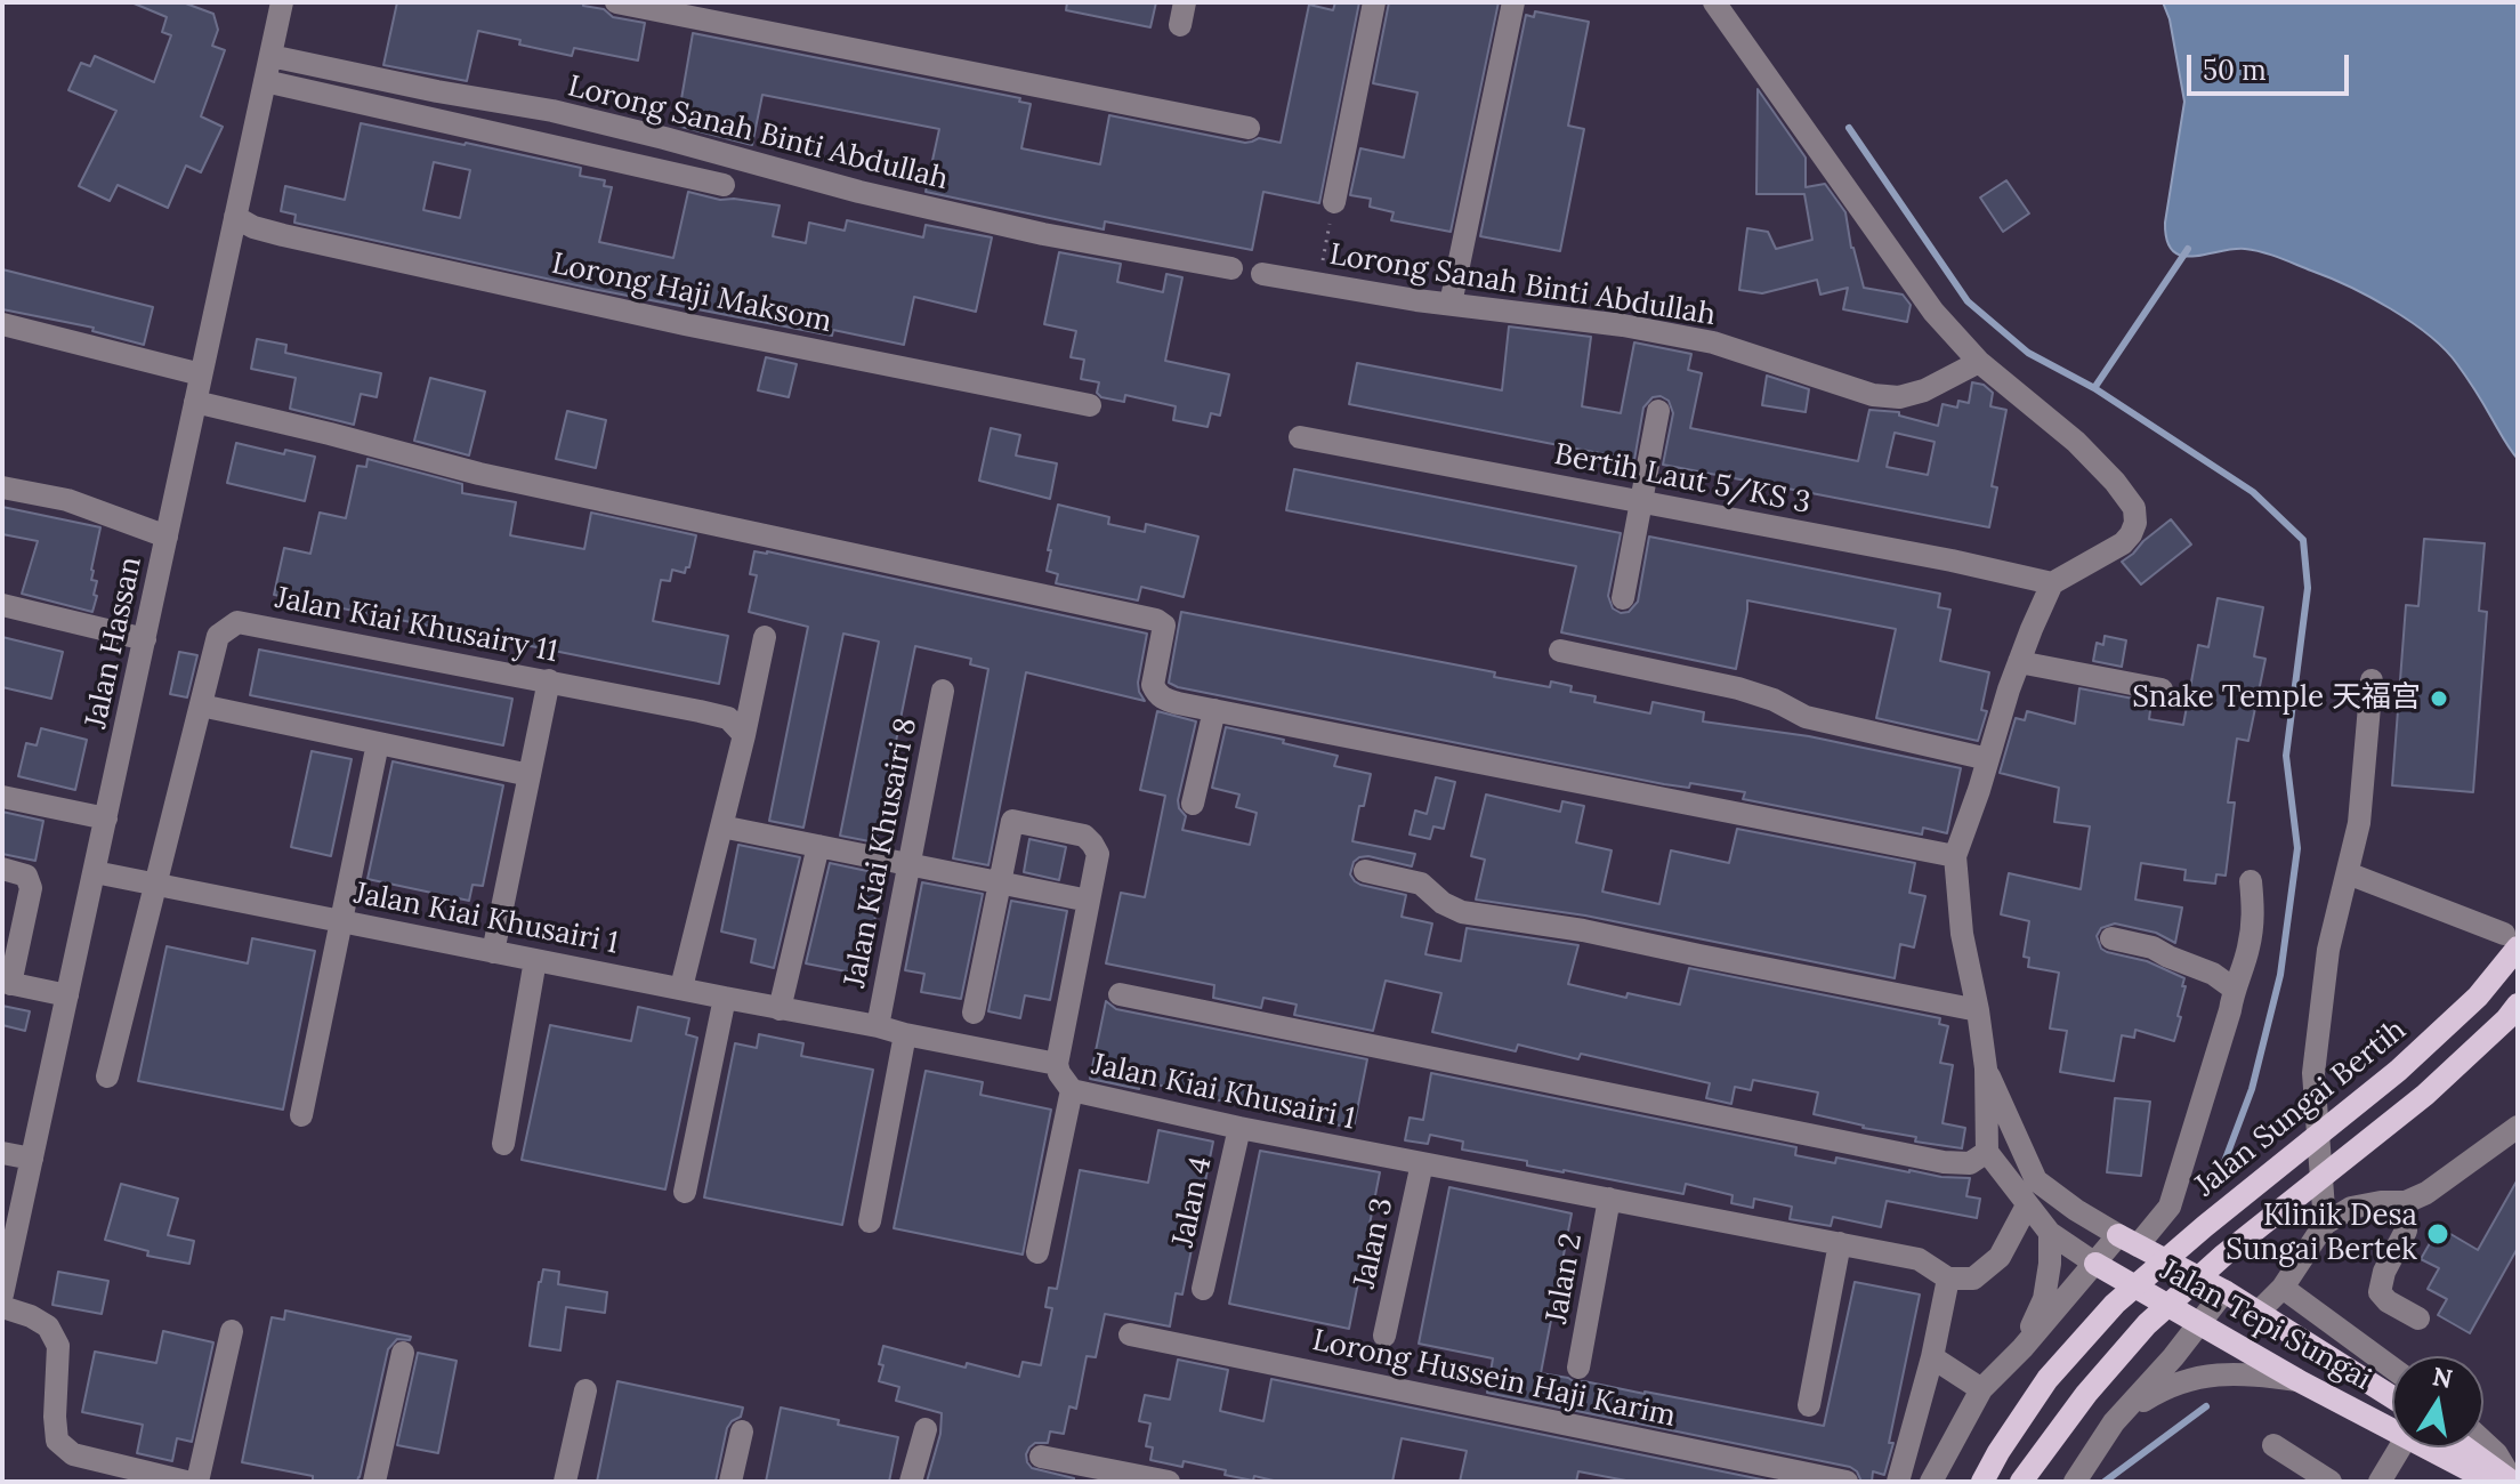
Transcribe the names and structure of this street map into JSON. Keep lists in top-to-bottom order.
{
  "streets": {
    "main road": ["Jalan Sungai Bertih", "Jalan Tepi Sungai"],
    "street": [
      "Lorong Sanah Binti Abdullah",
      "Lorong Haji Maksom",
      "Bertih Laut 5/KS 3",
      "Jalan Kiai Khusairy 11",
      "Jalan Hassan",
      "Jalan Kiai Khusairi 8",
      "Jalan Kiai Khusairi 1",
      "Jalan 4",
      "Jalan 3",
      "Jalan 2",
      "Lorong Hussein Haji Karim"
    ]
  },
  "crossings": [
    ["Lorong Sanah Binti Abdullah", "Jalan Hassan"],
    ["Lorong Haji Maksom", "Jalan Hassan"],
    ["Jalan Kiai Khusairy 11", "Jalan Kiai Khusairi 1"],
    ["Jalan Hassan", "Jalan Kiai Khusairi 1"],
    ["Jalan Kiai Khusairi 8", "Jalan Kiai Khusairi 1"],
    ["Jalan Kiai Khusairi 1", "Jalan 4"],
    ["Jalan Kiai Khusairi 1", "Jalan 3"],
    ["Jalan Kiai Khusairi 1", "Jalan 2"]
  ],
  "places": ["Snake Temple 天福宫", "Klinik Desa Sungai Bertek"],
  "scale_bar": "50 m",
  "north": "top"
}
